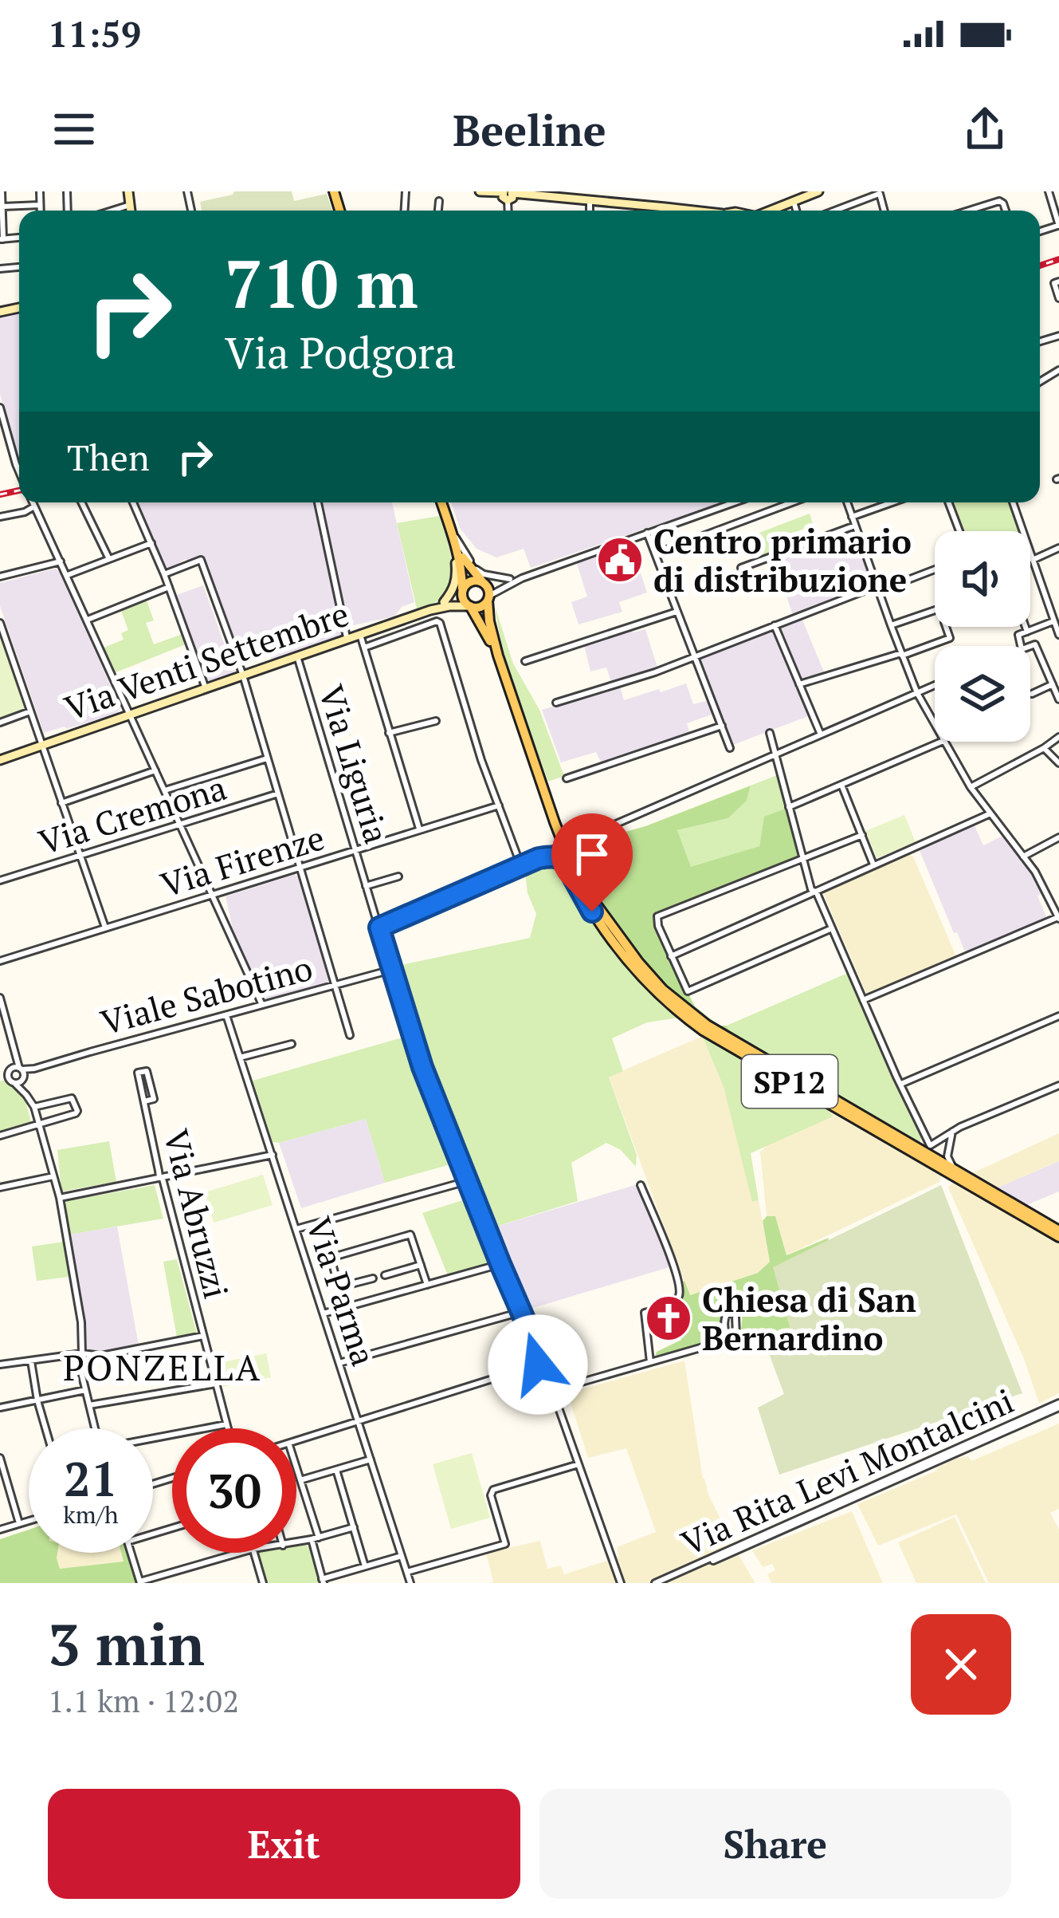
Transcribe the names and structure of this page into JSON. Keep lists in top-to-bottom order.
{
  "streets": {
    "main road": ["SP12"],
    "street": [
      "Via Venti Settembre",
      "Via Liguria",
      "Via Cremona",
      "Via Firenze",
      "Viale Sabotino",
      "Via Abruzzi",
      "Via Parma",
      "Via Rita Levi Montalcini"
    ]
  },
  "crossings": [
    ["Via Venti Settembre", "Via Liguria"],
    ["Via Venti Settembre", "Via Firenze"],
    ["Via Venti Settembre", "SP12"],
    ["Via Liguria", "Via Firenze"],
    ["Via Liguria", "Viale Sabotino"],
    ["Viale Sabotino", "Via Parma"]
  ],
  "districts": ["PONZELLA"],
  "places": {
    "public building": ["Centro primario di distribuzione"],
    "church": ["Chiesa di San Bernardino"]
  },
  "page": {
    "status": "11:59",
    "header": "Beeline",
    "turn": ["710 m", "Via Podgora"],
    "then": "Then",
    "speed": "21 km/h",
    "limit": "30",
    "heading": ["3 min", "1.1 km · 12:02"],
    "buttons": ["Exit", "Share"]
  }
}
